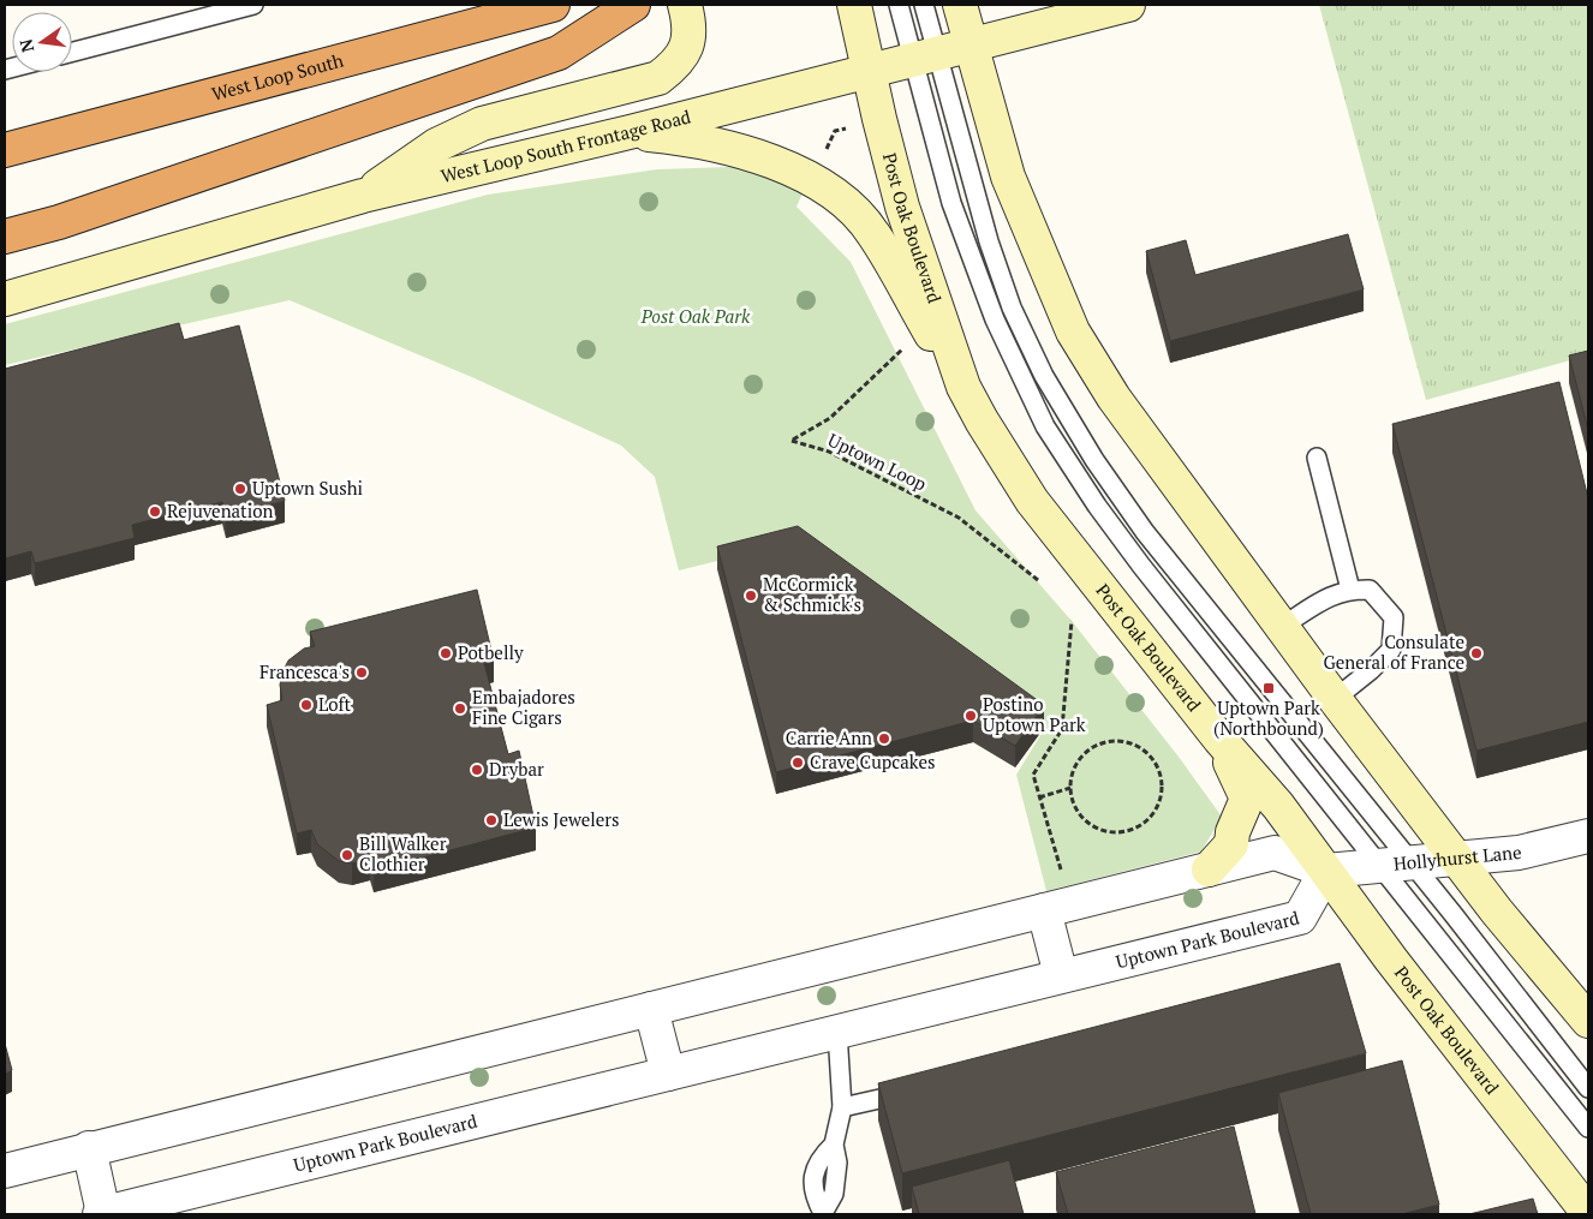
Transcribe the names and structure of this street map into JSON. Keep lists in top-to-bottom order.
{
  "streets": {
    "highway": ["West Loop South"],
    "main road": ["West Loop South Frontage Road", "Post Oak Boulevard"],
    "street": ["Hollyhurst Lane", "Uptown Park Boulevard"],
    "path": ["Uptown Loop"]
  },
  "crossings": [
    ["West Loop South Frontage Road", "Post Oak Boulevard"],
    ["Post Oak Boulevard", "Hollyhurst Lane"],
    ["Post Oak Boulevard", "Uptown Park Boulevard"],
    ["Hollyhurst Lane", "Uptown Park Boulevard"]
  ],
  "parks": ["Post Oak Park"],
  "places": {
    "other": [
      "Uptown Sushi",
      "Rejuvenation",
      "McCormick & Schmick's",
      "Potbelly",
      "Consulate General of France",
      "Francesca's",
      "Loft",
      "Embajadores Fine Cigars",
      "Postino Uptown Park",
      "Carrie Ann",
      "Crave Cupcakes",
      "Drybar",
      "Lewis Jewelers",
      "Bill Walker Clothier"
    ],
    "transit": ["Uptown Park (Northbound)"]
  },
  "north": "left"
}
